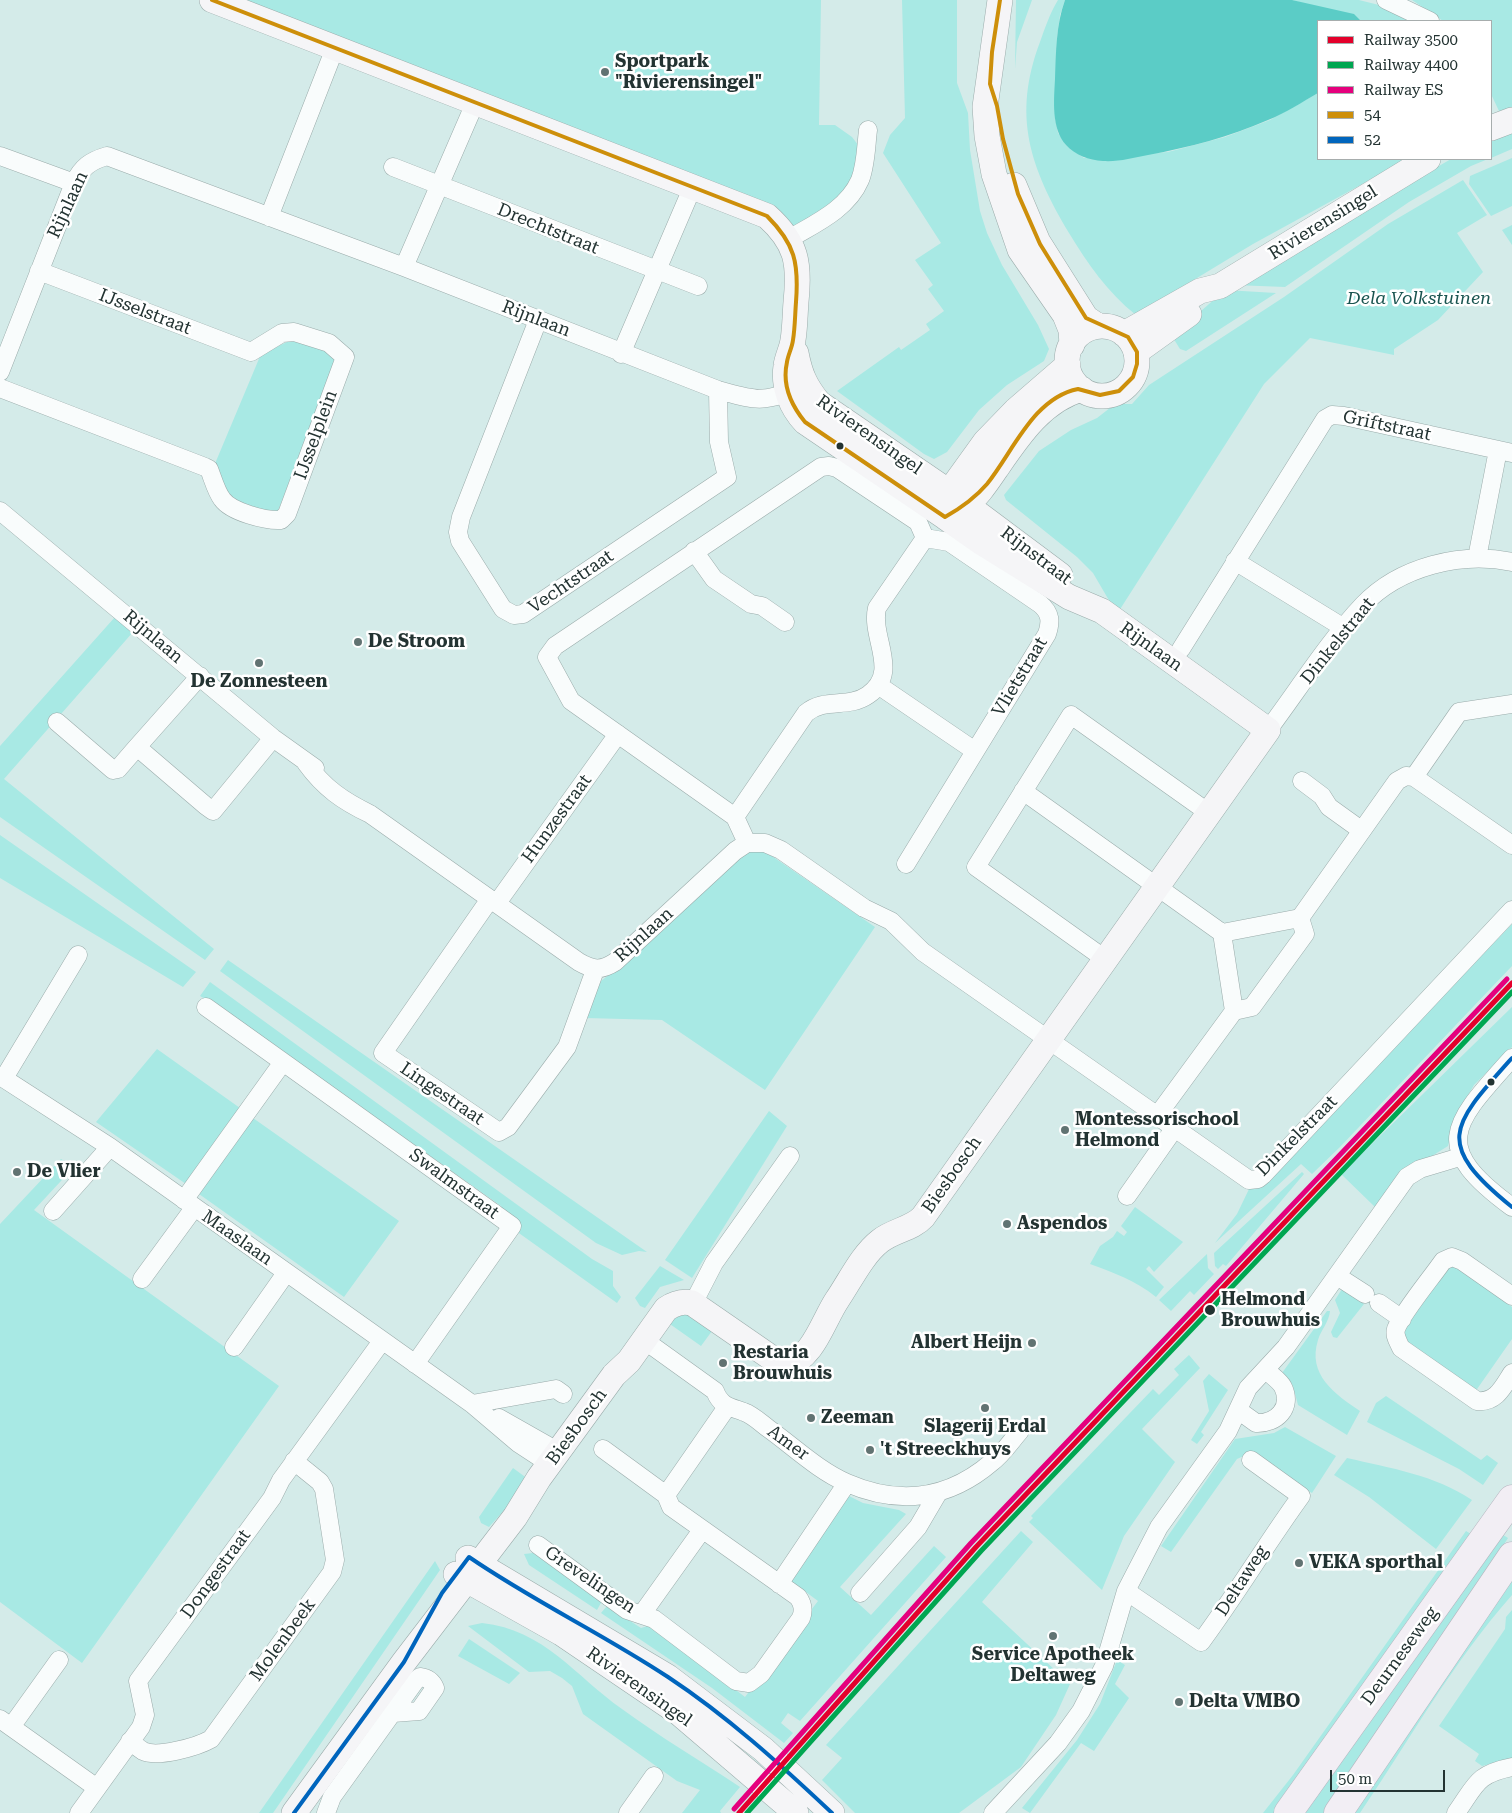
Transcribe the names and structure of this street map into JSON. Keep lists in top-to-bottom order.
{
  "streets": {
    "main road": ["Deurneseweg"],
    "street": [
      "Rijnlaan",
      "Rivierensingel",
      "Drechtstraat",
      "IJsselstraat",
      "Griftstraat",
      "IJsselplein",
      "Rijnstraat",
      "Vechtstraat",
      "Dinkelstraat",
      "Vlietstraat",
      "Hunzestraat",
      "Lingestraat",
      "Biesbosch",
      "Swalmstraat",
      "Maaslaan",
      "Amer",
      "Dongestraat",
      "Grevelingen",
      "Deltaweg",
      "Molenbeek"
    ]
  },
  "crossings": [
    ["Rijnlaan", "Rivierensingel"],
    ["Rijnlaan", "IJsselstraat"],
    ["Rijnlaan", "Rijnstraat"],
    ["Rijnlaan", "Vechtstraat"],
    ["Rijnlaan", "Dinkelstraat"],
    ["Rijnlaan", "Hunzestraat"],
    ["Rijnlaan", "Lingestraat"],
    ["Rivierensingel", "Rijnstraat"],
    ["Rivierensingel", "Biesbosch"],
    ["IJsselstraat", "IJsselplein"],
    ["Griftstraat", "Dinkelstraat"],
    ["Dinkelstraat", "Biesbosch"],
    ["Hunzestraat", "Lingestraat"],
    ["Biesbosch", "Maaslaan"],
    ["Biesbosch", "Amer"],
    ["Swalmstraat", "Maaslaan"],
    ["Maaslaan", "Dongestraat"],
    ["Dongestraat", "Molenbeek"]
  ],
  "parks": ["Dela Volkstuinen"],
  "places": [
    "Sportpark \"Rivierensingel\"",
    "De Stroom",
    "De Zonnesteen",
    "Montessorischool Helmond",
    "De Vlier",
    "Aspendos",
    "Helmond Brouwhuis",
    "Albert Heijn",
    "Restaria Brouwhuis",
    "Slagerij Erdal",
    "Zeeman",
    "'t Streeckhuys",
    "VEKA sporthal",
    "Service Apotheek Deltaweg",
    "Delta VMBO"
  ],
  "lines": [
    "transit line 54",
    "rail line ES",
    "rail line 3500",
    "rail line 4400",
    "transit line 52"
  ],
  "legend": [
    "Railway 3500",
    "Railway 4400",
    "Railway ES",
    "54",
    "52"
  ],
  "scale_bar": "50 m"
}
